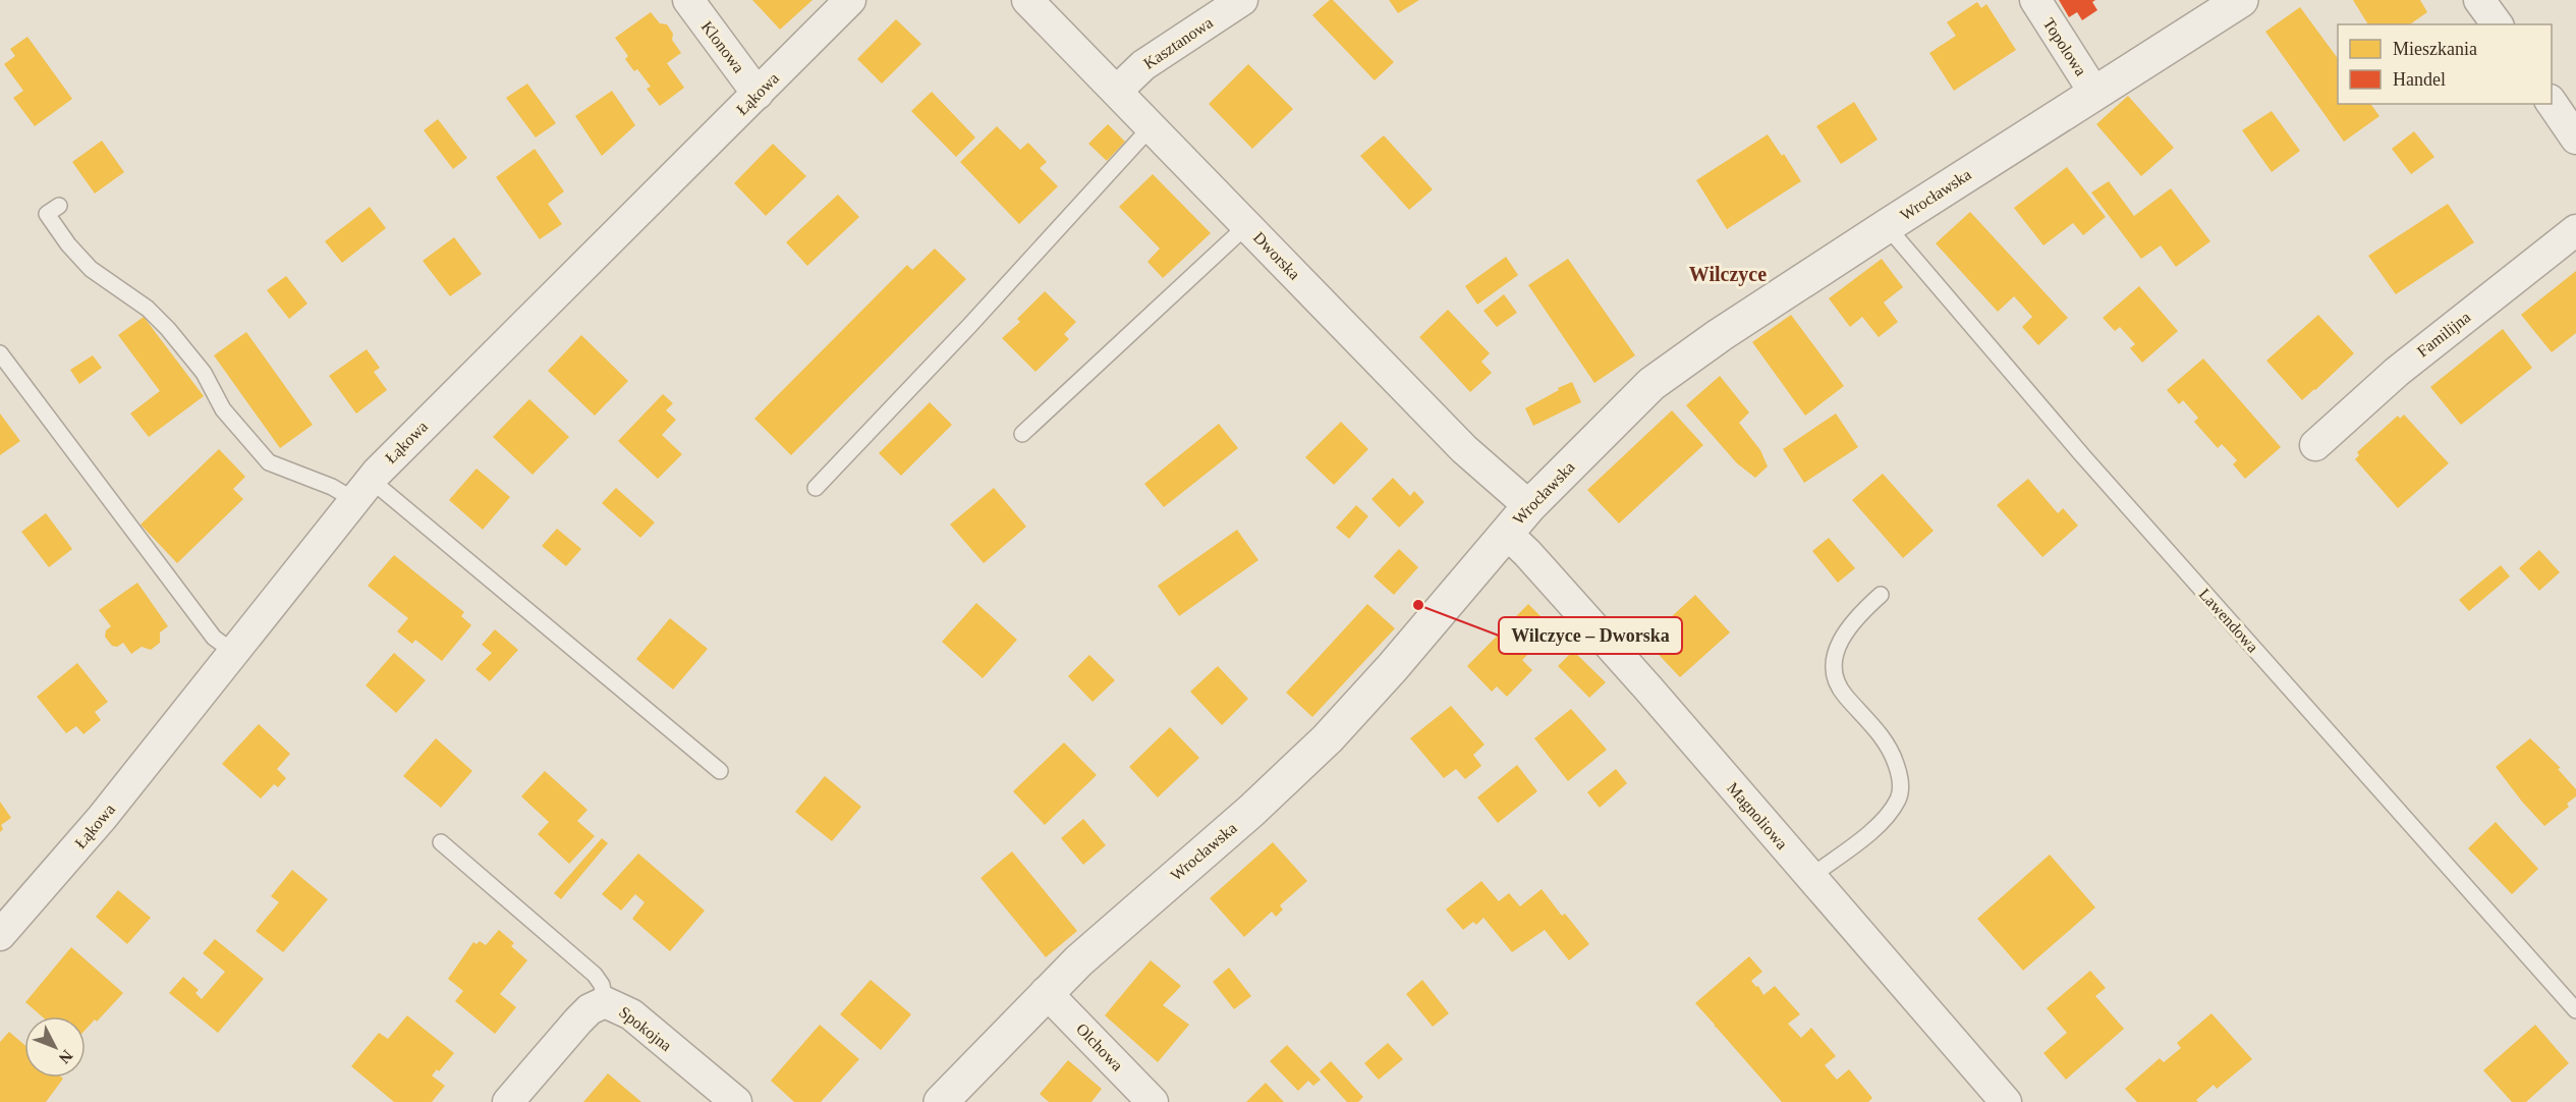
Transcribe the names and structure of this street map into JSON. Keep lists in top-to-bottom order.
{
  "streets": {
    "street": [
      "Kasztanowa",
      "Klonowa",
      "Topolowa",
      "Łąkowa",
      "Wrocławska",
      "Dworska",
      "Familijna",
      "Magnoliowa",
      "Spokojna",
      "Olchowa"
    ],
    "lane": ["Lawendowa"]
  },
  "crossings": [
    ["Kasztanowa", "Dworska"],
    ["Klonowa", "Łąkowa"],
    ["Topolowa", "Wrocławska"],
    ["Wrocławska", "Dworska"],
    ["Wrocławska", "Lawendowa"],
    ["Wrocławska", "Magnoliowa"],
    ["Wrocławska", "Olchowa"]
  ],
  "districts": ["Wilczyce"],
  "places": ["Wilczyce – Dworska"],
  "legend": ["Mieszkania", "Handel"],
  "north": "bottom right"
}
